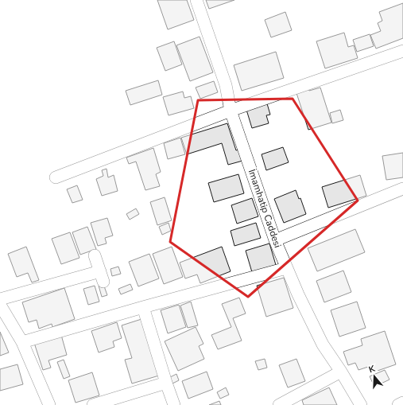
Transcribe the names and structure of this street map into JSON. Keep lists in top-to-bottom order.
{
  "streets": {
    "street": ["İmamhatip Caddesi"]
  },
  "north": "top"
}
